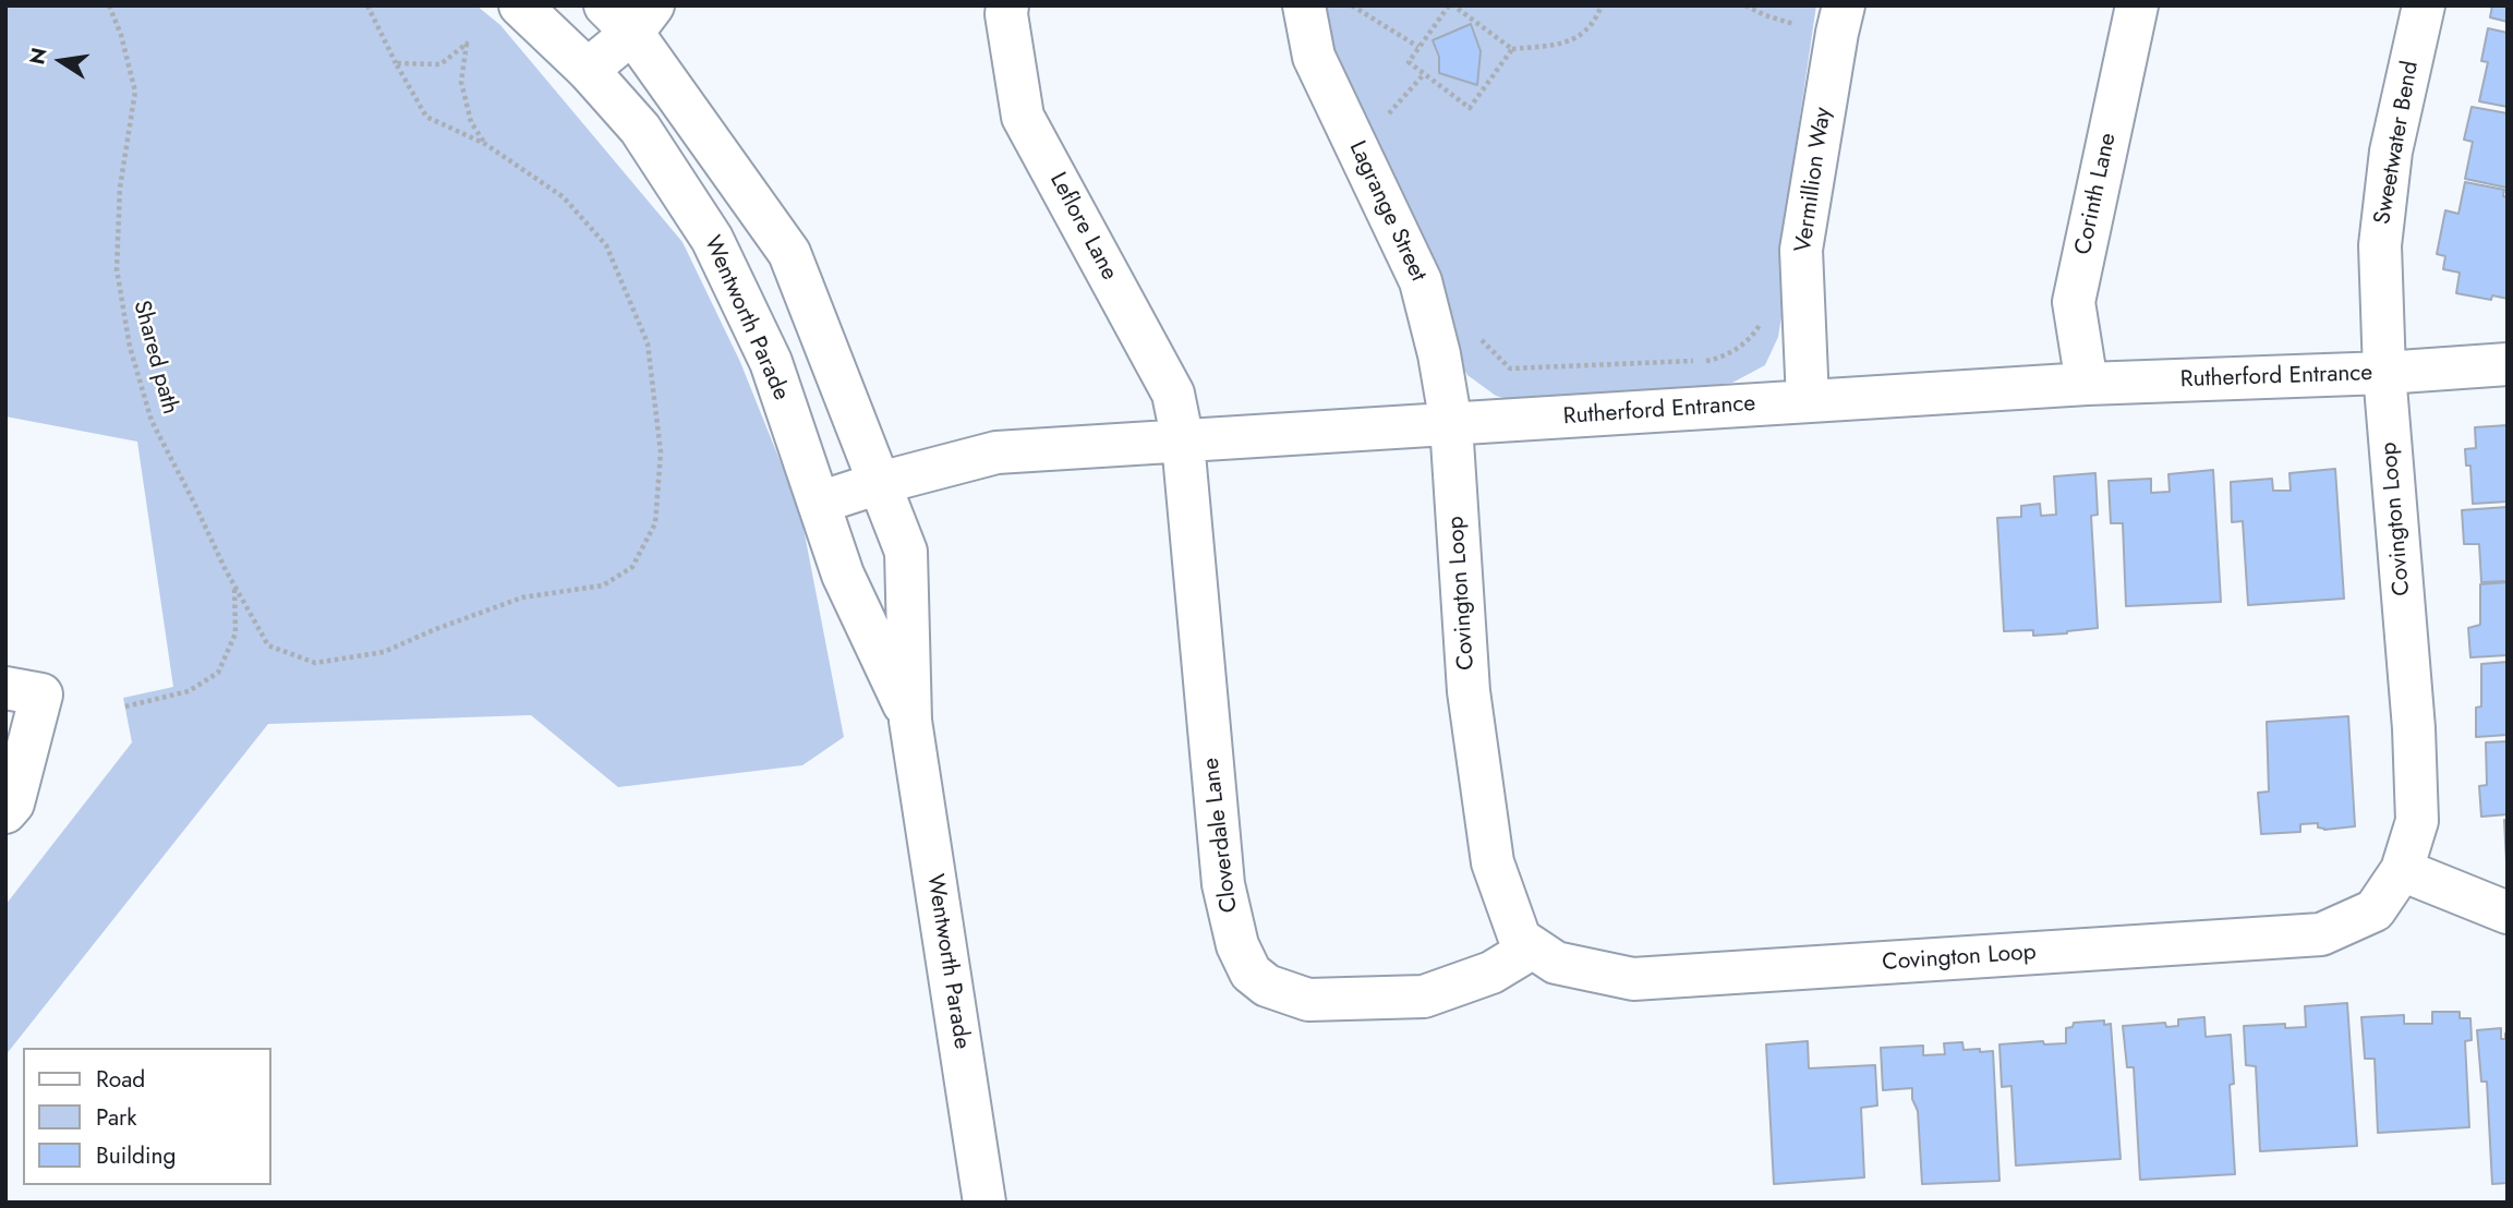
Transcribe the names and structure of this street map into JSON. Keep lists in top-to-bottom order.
{
  "streets": {
    "street": [
      "Sweetwater Bend",
      "Vermillion Way",
      "Corinth Lane",
      "Lagrange Street",
      "Leflore Lane",
      "Wentworth Parade",
      "Rutherford Entrance",
      "Covington Loop",
      "Cloverdale Lane"
    ],
    "path": ["Shared path"]
  },
  "crossings": [
    ["Sweetwater Bend", "Rutherford Entrance"],
    ["Sweetwater Bend", "Covington Loop"],
    ["Vermillion Way", "Rutherford Entrance"],
    ["Corinth Lane", "Rutherford Entrance"],
    ["Lagrange Street", "Rutherford Entrance"],
    ["Lagrange Street", "Covington Loop"],
    ["Leflore Lane", "Rutherford Entrance"],
    ["Leflore Lane", "Cloverdale Lane"],
    ["Wentworth Parade", "Rutherford Entrance"],
    ["Rutherford Entrance", "Covington Loop"],
    ["Rutherford Entrance", "Cloverdale Lane"],
    ["Covington Loop", "Cloverdale Lane"]
  ],
  "legend": ["Road", "Park", "Building"],
  "north": "left"
}
